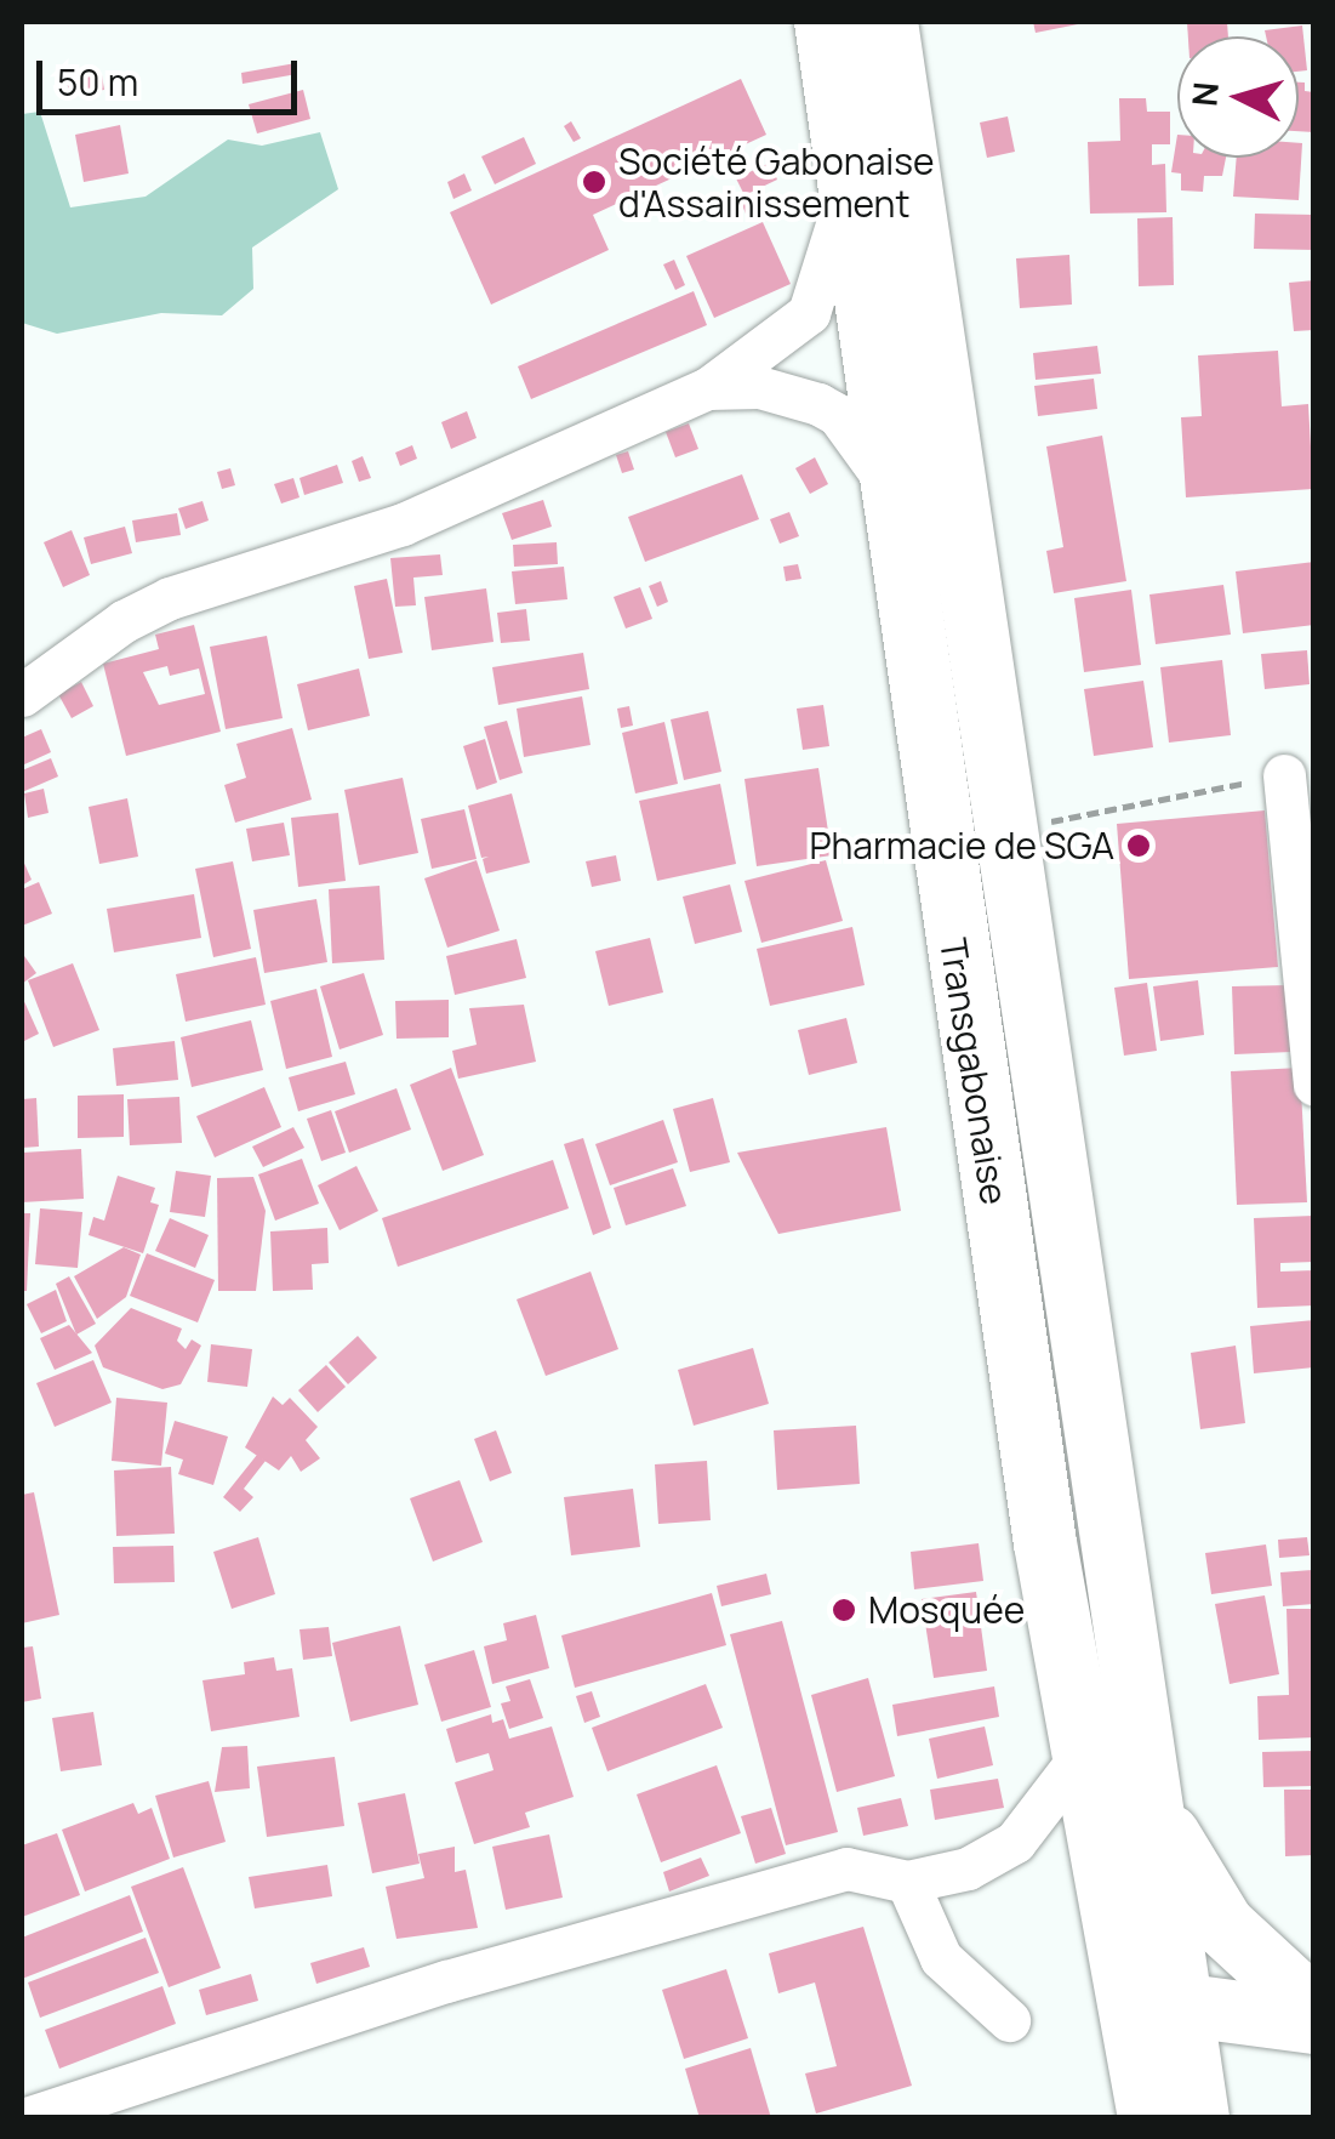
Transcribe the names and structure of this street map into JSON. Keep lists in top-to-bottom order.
{
  "streets": {
    "highway": ["Transgabonaise"]
  },
  "places": ["Société Gabonaise d'Assainissement", "Pharmacie de SGA", "Mosquée"],
  "scale_bar": "50 m",
  "north": "left"
}
